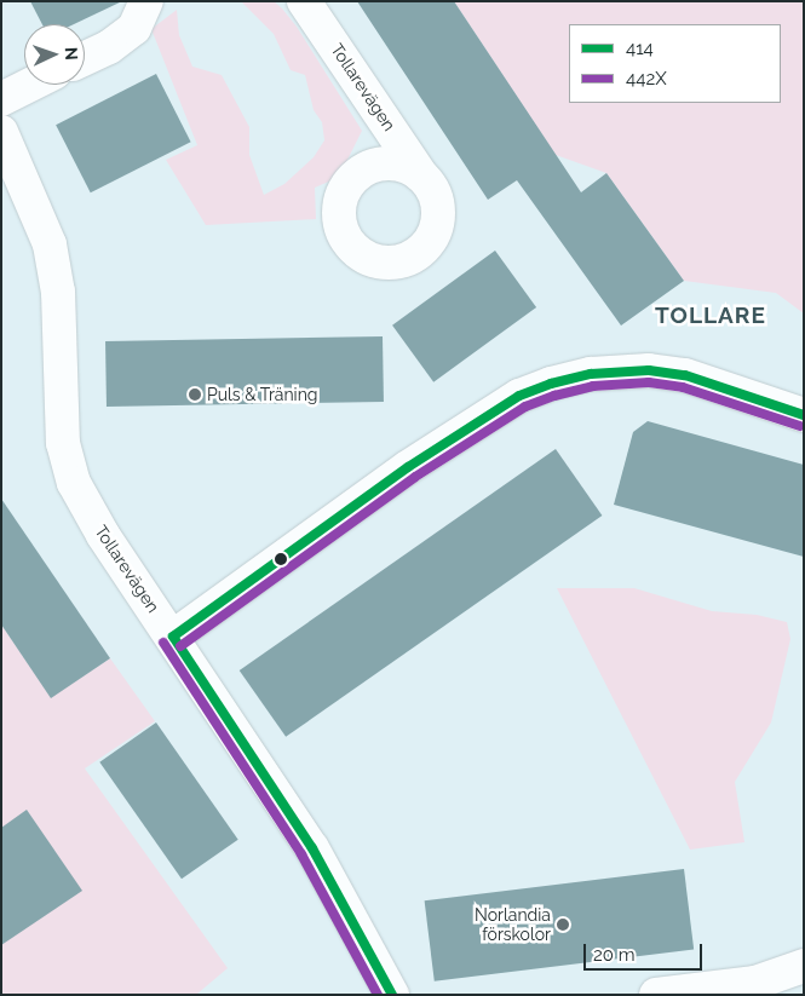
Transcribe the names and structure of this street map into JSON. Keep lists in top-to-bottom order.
{
  "streets": {
    "street": ["Tollarevägen"]
  },
  "districts": ["TOLLARE"],
  "places": ["Puls & Träning", "Norlandia förskolor"],
  "lines": ["transit line 414", "transit line 442X"],
  "legend": ["414", "442X"],
  "scale_bar": "20 m",
  "north": "right"
}
